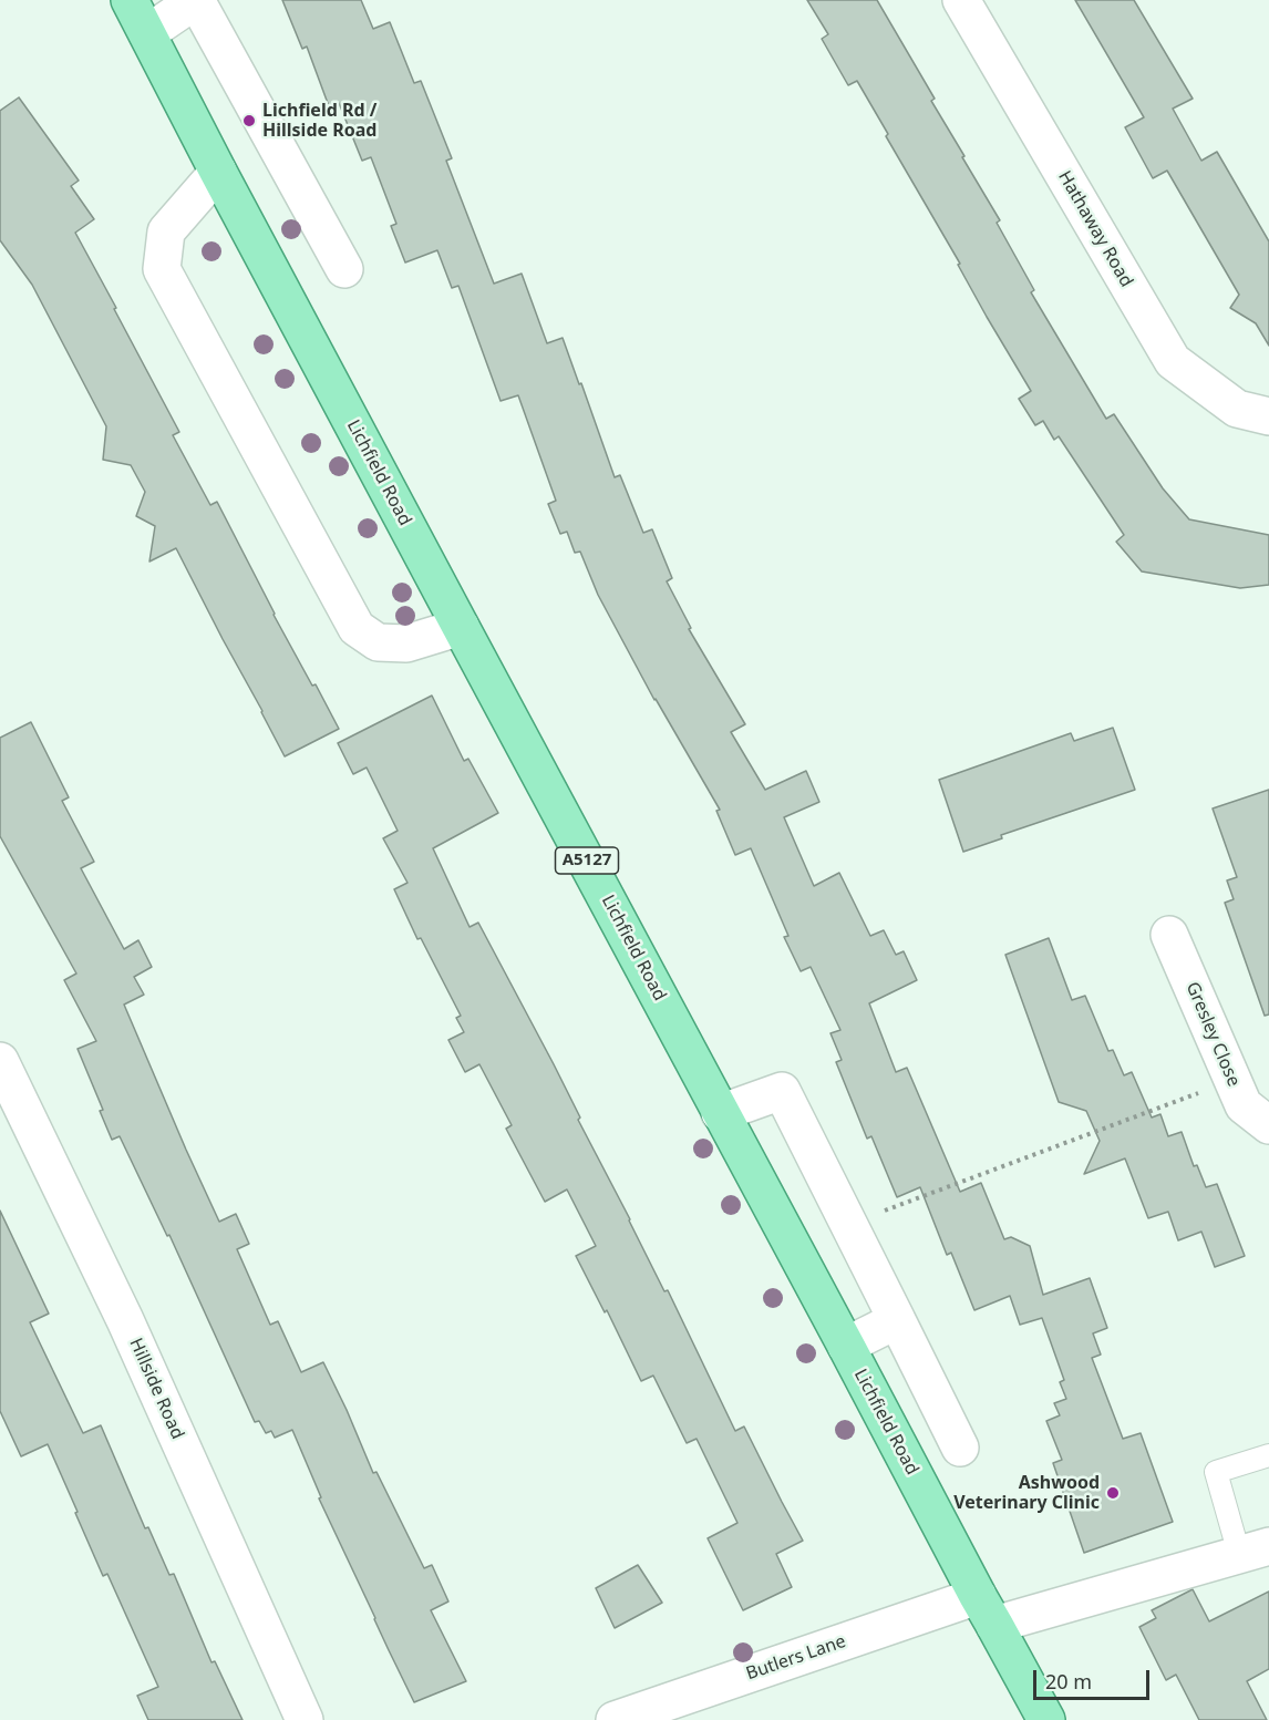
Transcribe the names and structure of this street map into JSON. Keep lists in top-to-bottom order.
{
  "streets": {
    "main road": ["Lichfield Road", "A5127"],
    "street": [
      "Hathaway Road",
      "Gresley Close",
      "Hillside Road",
      "Butlers Lane"
    ]
  },
  "crossings": [
    ["Lichfield Road", "Butlers Lane"]
  ],
  "places": ["Lichfield Rd / Hillside Road", "Ashwood Veterinary Clinic"],
  "scale_bar": "20 m"
}
